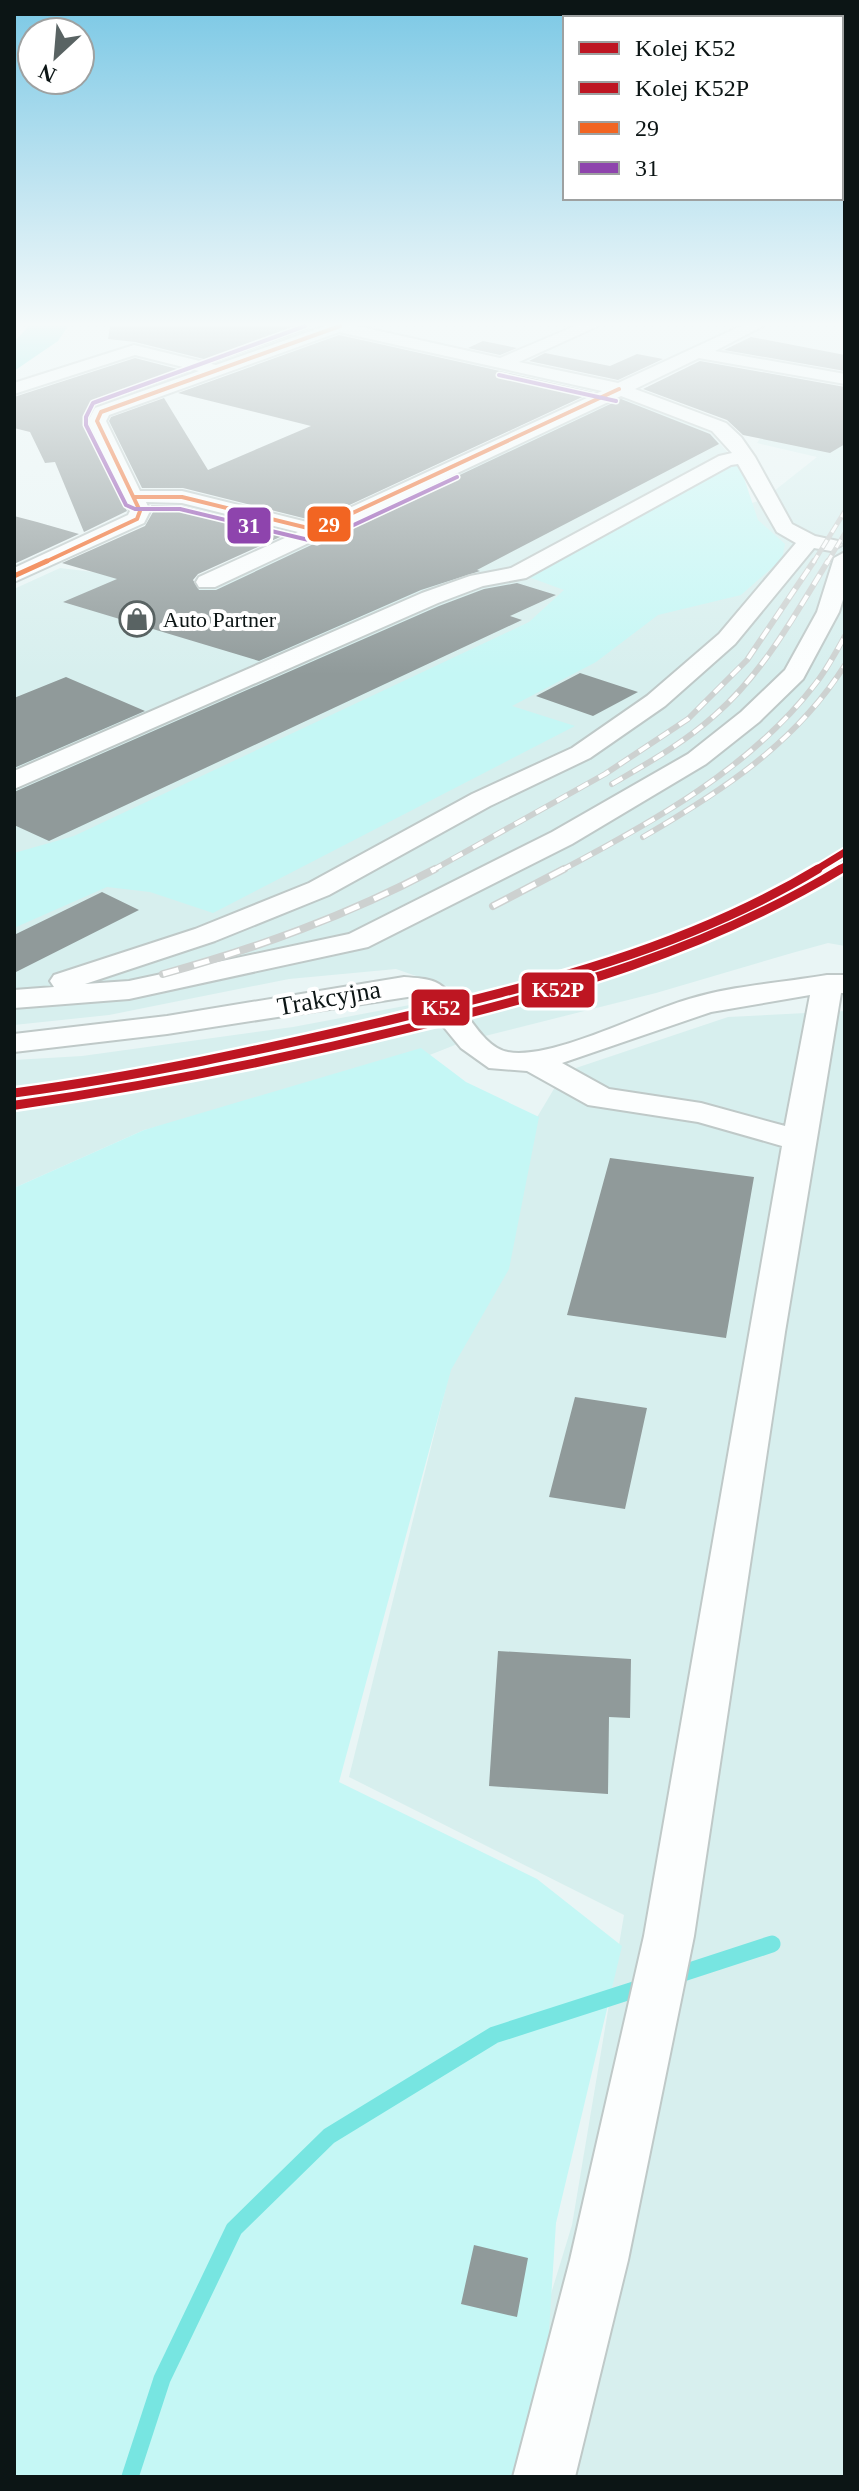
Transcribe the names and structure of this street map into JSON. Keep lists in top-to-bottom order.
{
  "streets": {
    "street": ["Trakcyjna"]
  },
  "places": {
    "shop": ["Auto Partner"]
  },
  "lines": [
    "transit line 29",
    "transit line 31",
    "rail line K52",
    "rail line K52P"
  ],
  "legend": [
    "Kolej K52",
    "Kolej K52P",
    "29",
    "31"
  ],
  "north": "bottom left"
}
